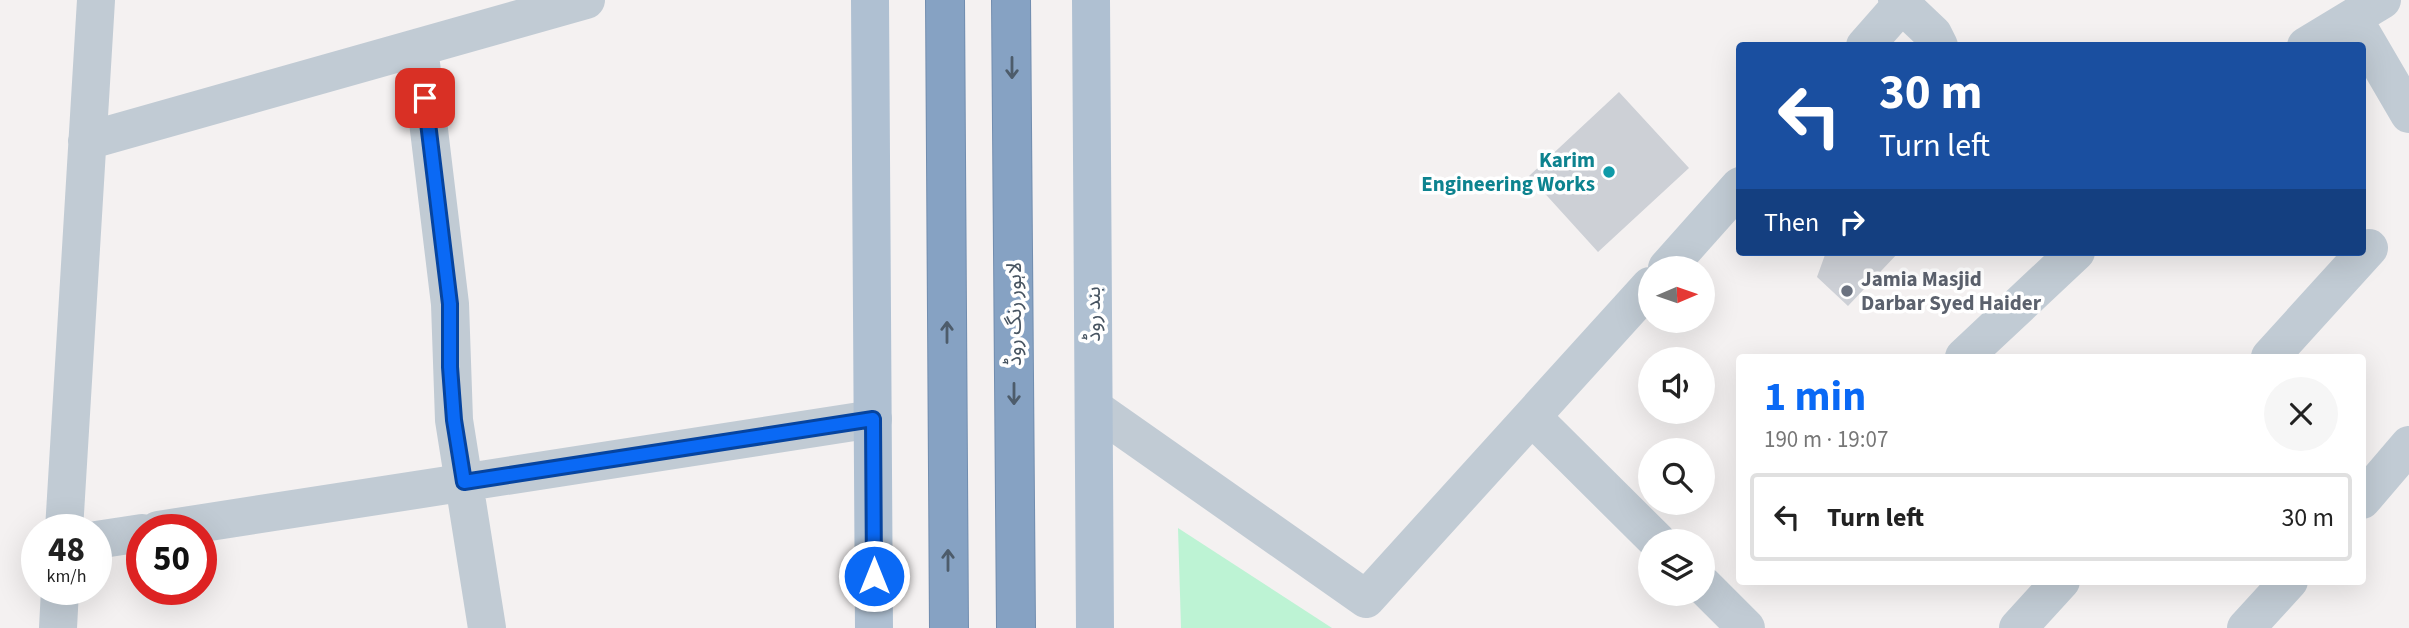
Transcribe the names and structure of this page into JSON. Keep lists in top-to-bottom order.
{
  "streets": {
    "highway": ["لاہور رنگ روڈ"],
    "main road": ["بند روڈ"]
  },
  "places": ["Karim Engineering Works", "Jamia Masjid Darbar Syed Haider"],
  "north": "right",
  "page": {
    "turn": ["30 m", "Turn left"],
    "then": "Then",
    "heading": ["1 min", "190 m · 19:07"],
    "list": [
      {
        "name": "Turn left",
        "value": "30 m"
      }
    ],
    "speed": "48 km/h",
    "limit": "50"
  }
}
